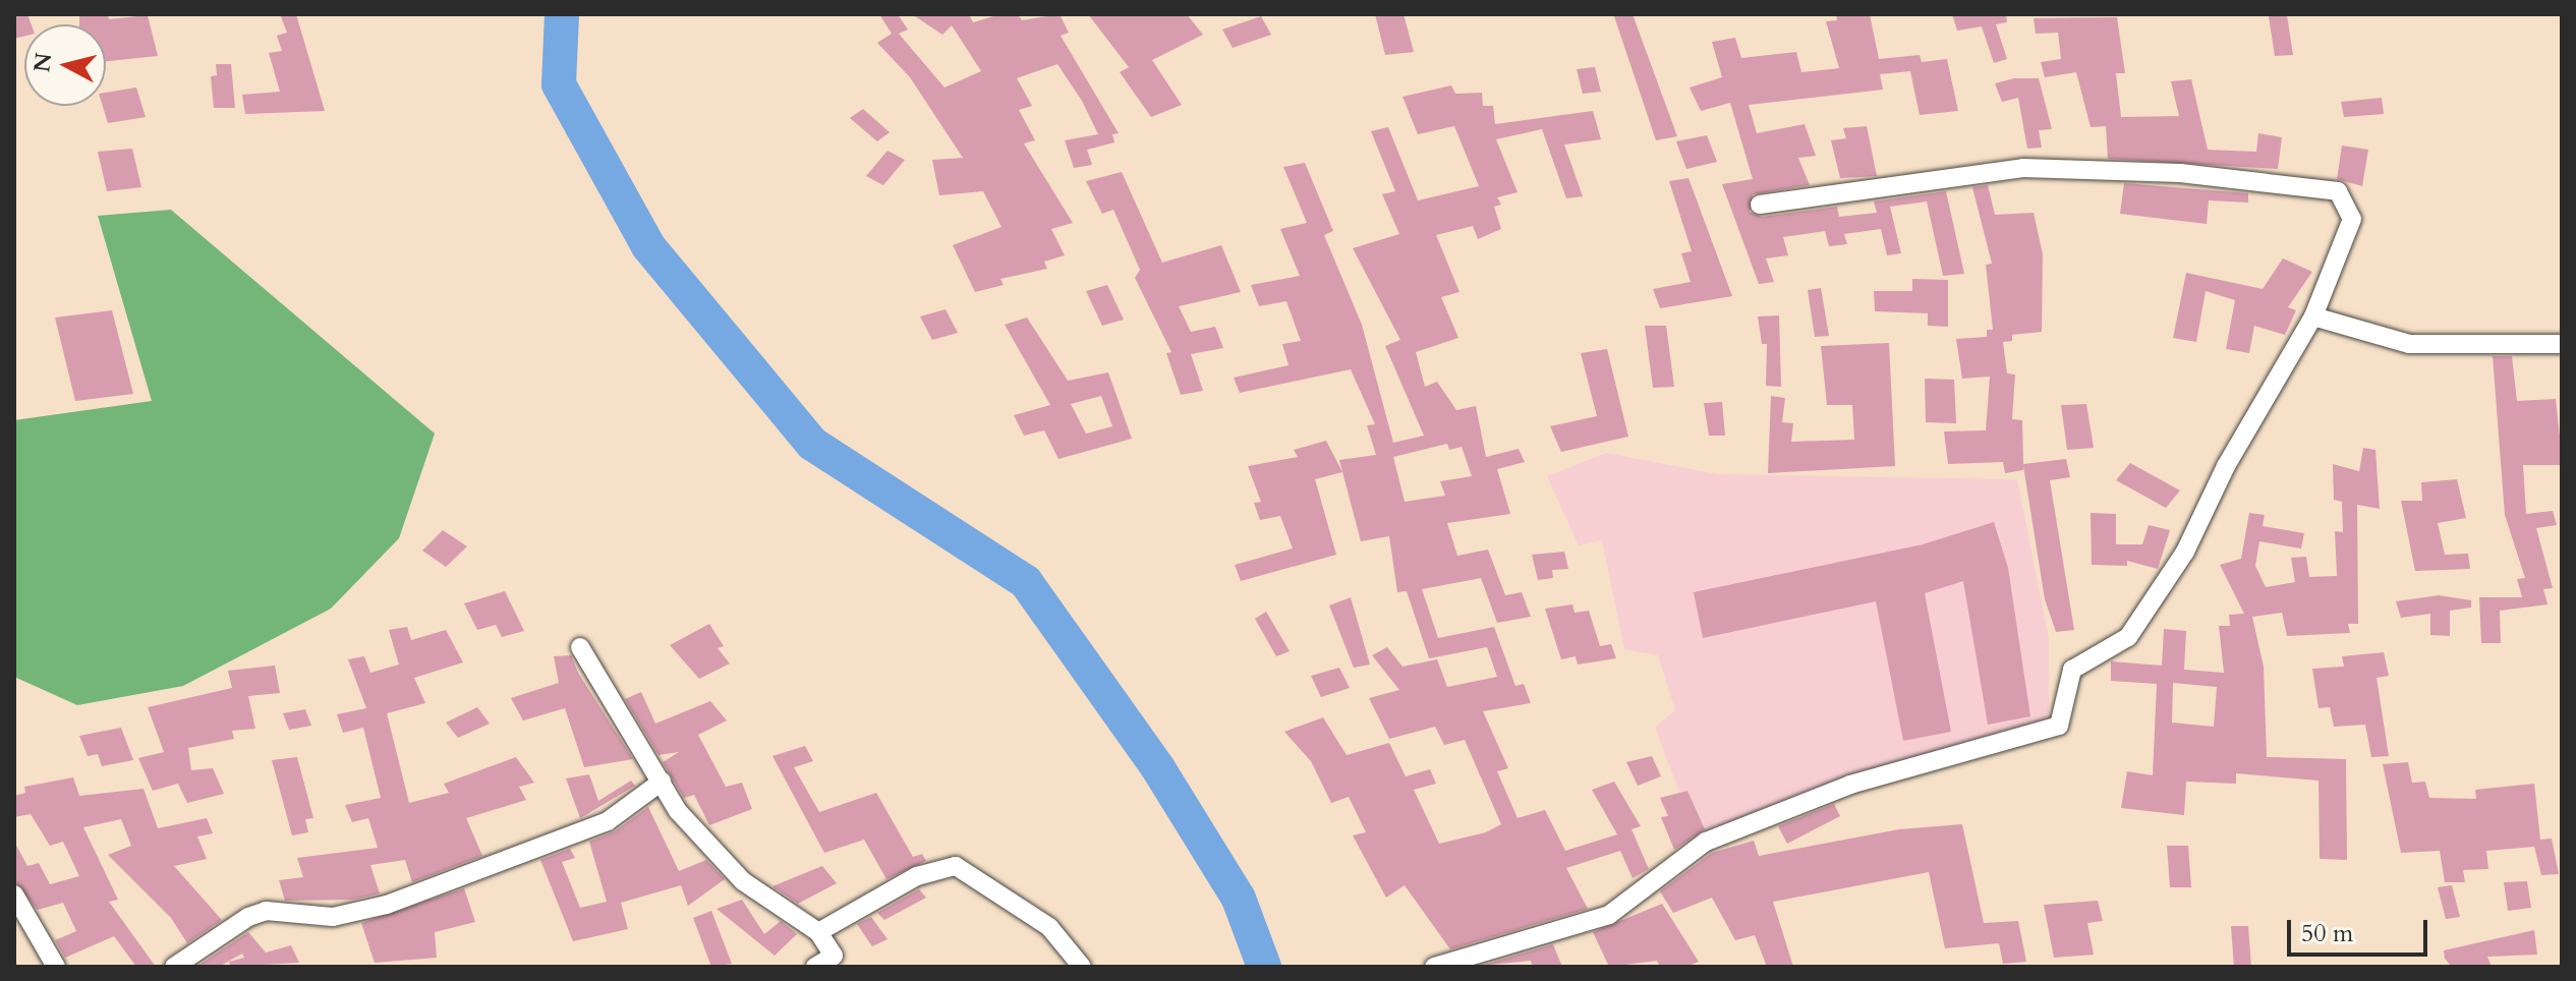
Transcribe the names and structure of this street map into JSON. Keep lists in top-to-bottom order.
{
  "scale_bar": "50 m",
  "north": "left"
}
